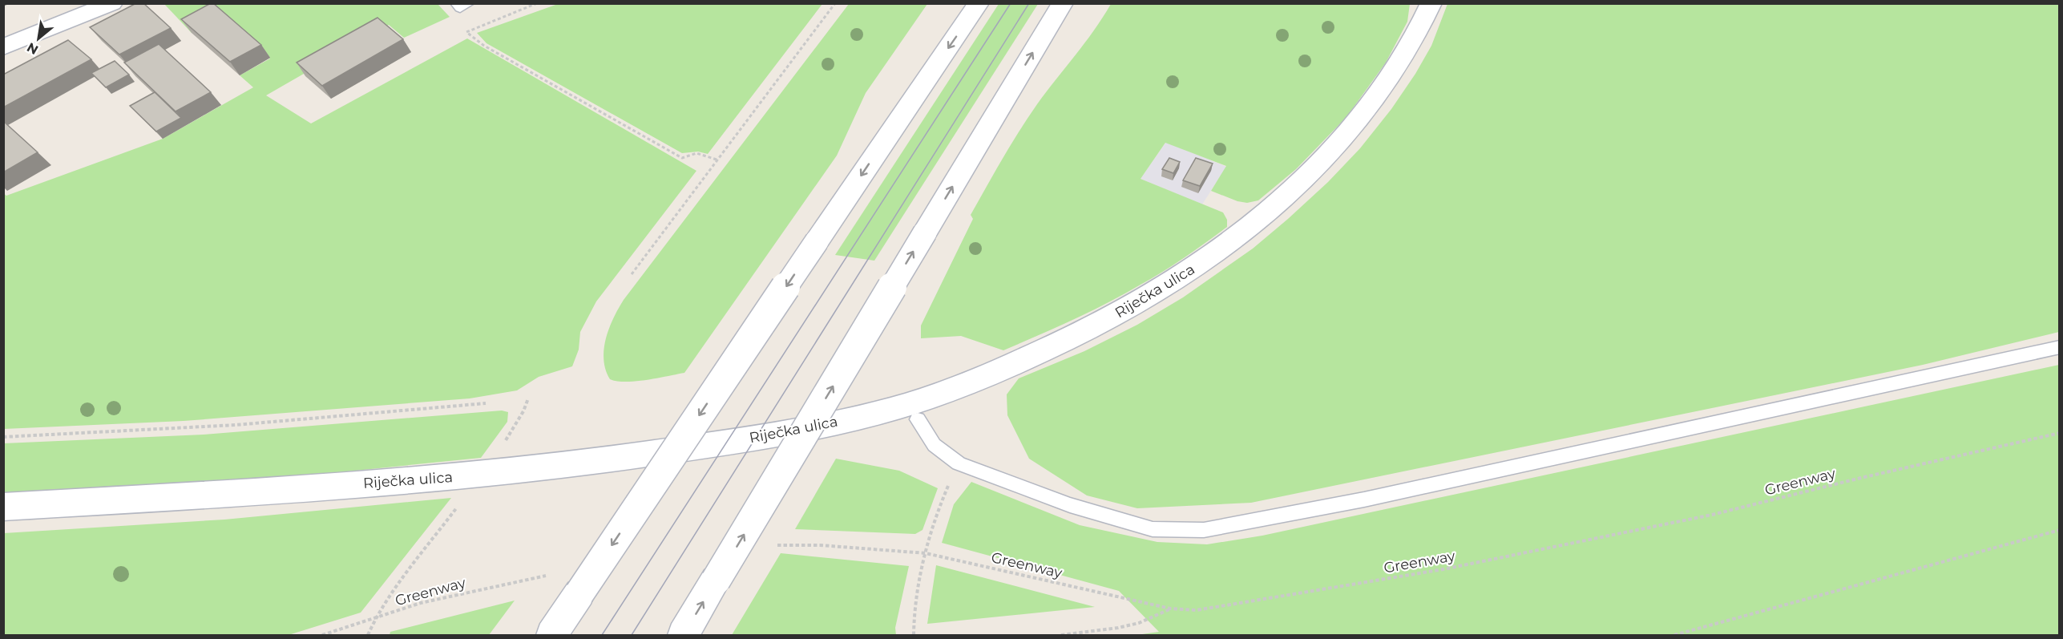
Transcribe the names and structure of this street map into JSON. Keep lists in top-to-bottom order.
{
  "streets": {
    "street": ["Riječka ulica"],
    "path": ["Greenway"]
  },
  "north": "bottom left"
}
